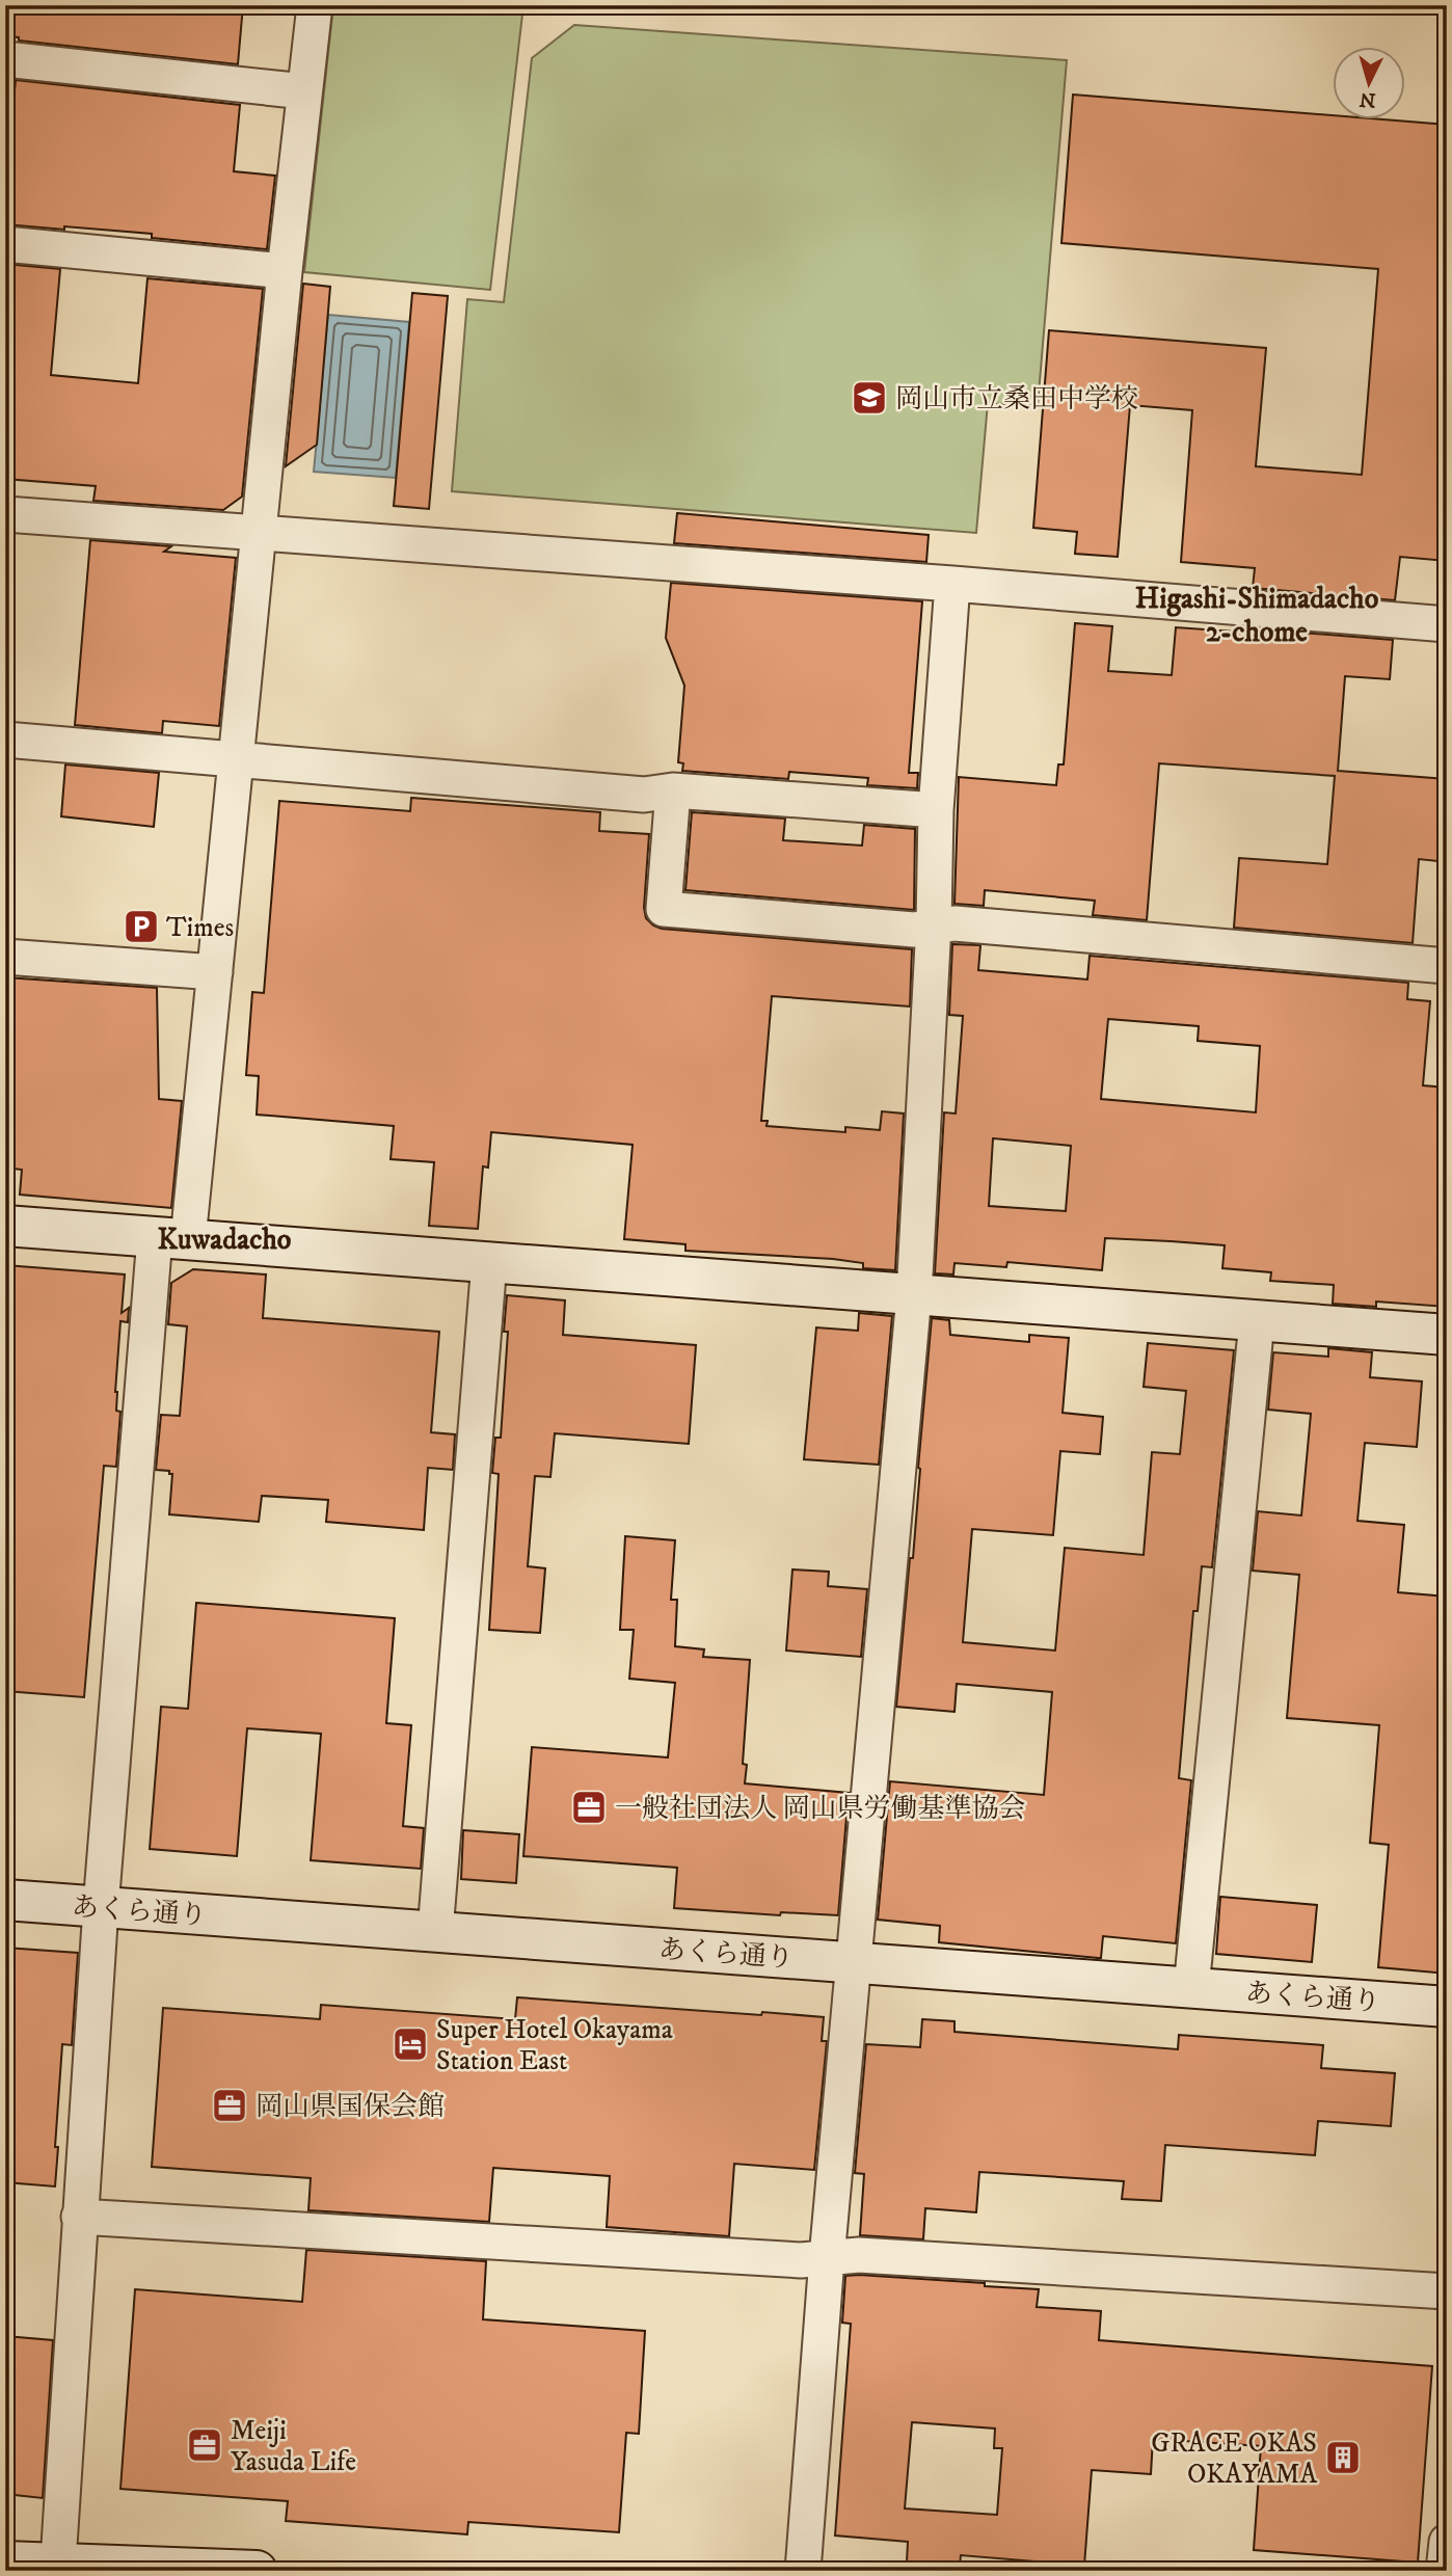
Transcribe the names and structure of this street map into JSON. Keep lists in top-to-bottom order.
{
  "streets": {
    "street": ["あくら通り"]
  },
  "districts": ["Higashi-Shimadacho 2-chome", "Kuwadacho"],
  "places": {
    "school or university": ["岡山市立桑田中学校"],
    "parking": ["Times"],
    "office": ["一般社団法人 岡山県労働基準協会", "岡山県国保会館", "Meiji Yasuda Life"],
    "hotel": ["Super Hotel Okayama Station East"],
    "building": ["GRACE OKAS OKAYAMA"]
  },
  "north": "bottom"
}
